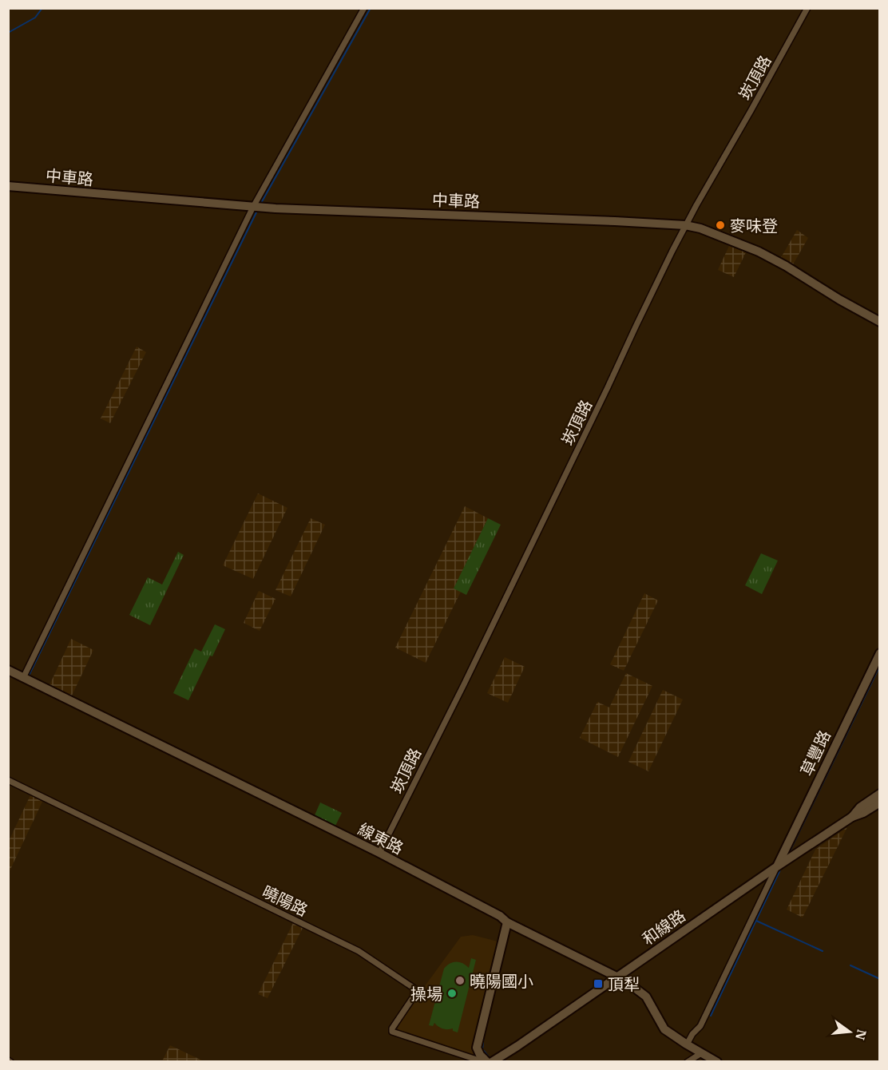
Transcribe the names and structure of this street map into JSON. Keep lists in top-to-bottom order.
{
  "streets": {
    "street": [
      "崁頂路",
      "中車路",
      "草豐路",
      "線東路",
      "曉陽路",
      "和線路"
    ]
  },
  "crossings": [
    ["崁頂路", "中車路"],
    ["崁頂路", "線東路"],
    ["草豐路", "和線路"],
    ["線東路", "和線路"]
  ],
  "places": {
    "other": ["麥味登", "曉陽國小", "操場"],
    "transit": ["頂犁"]
  },
  "north": "right"
}
